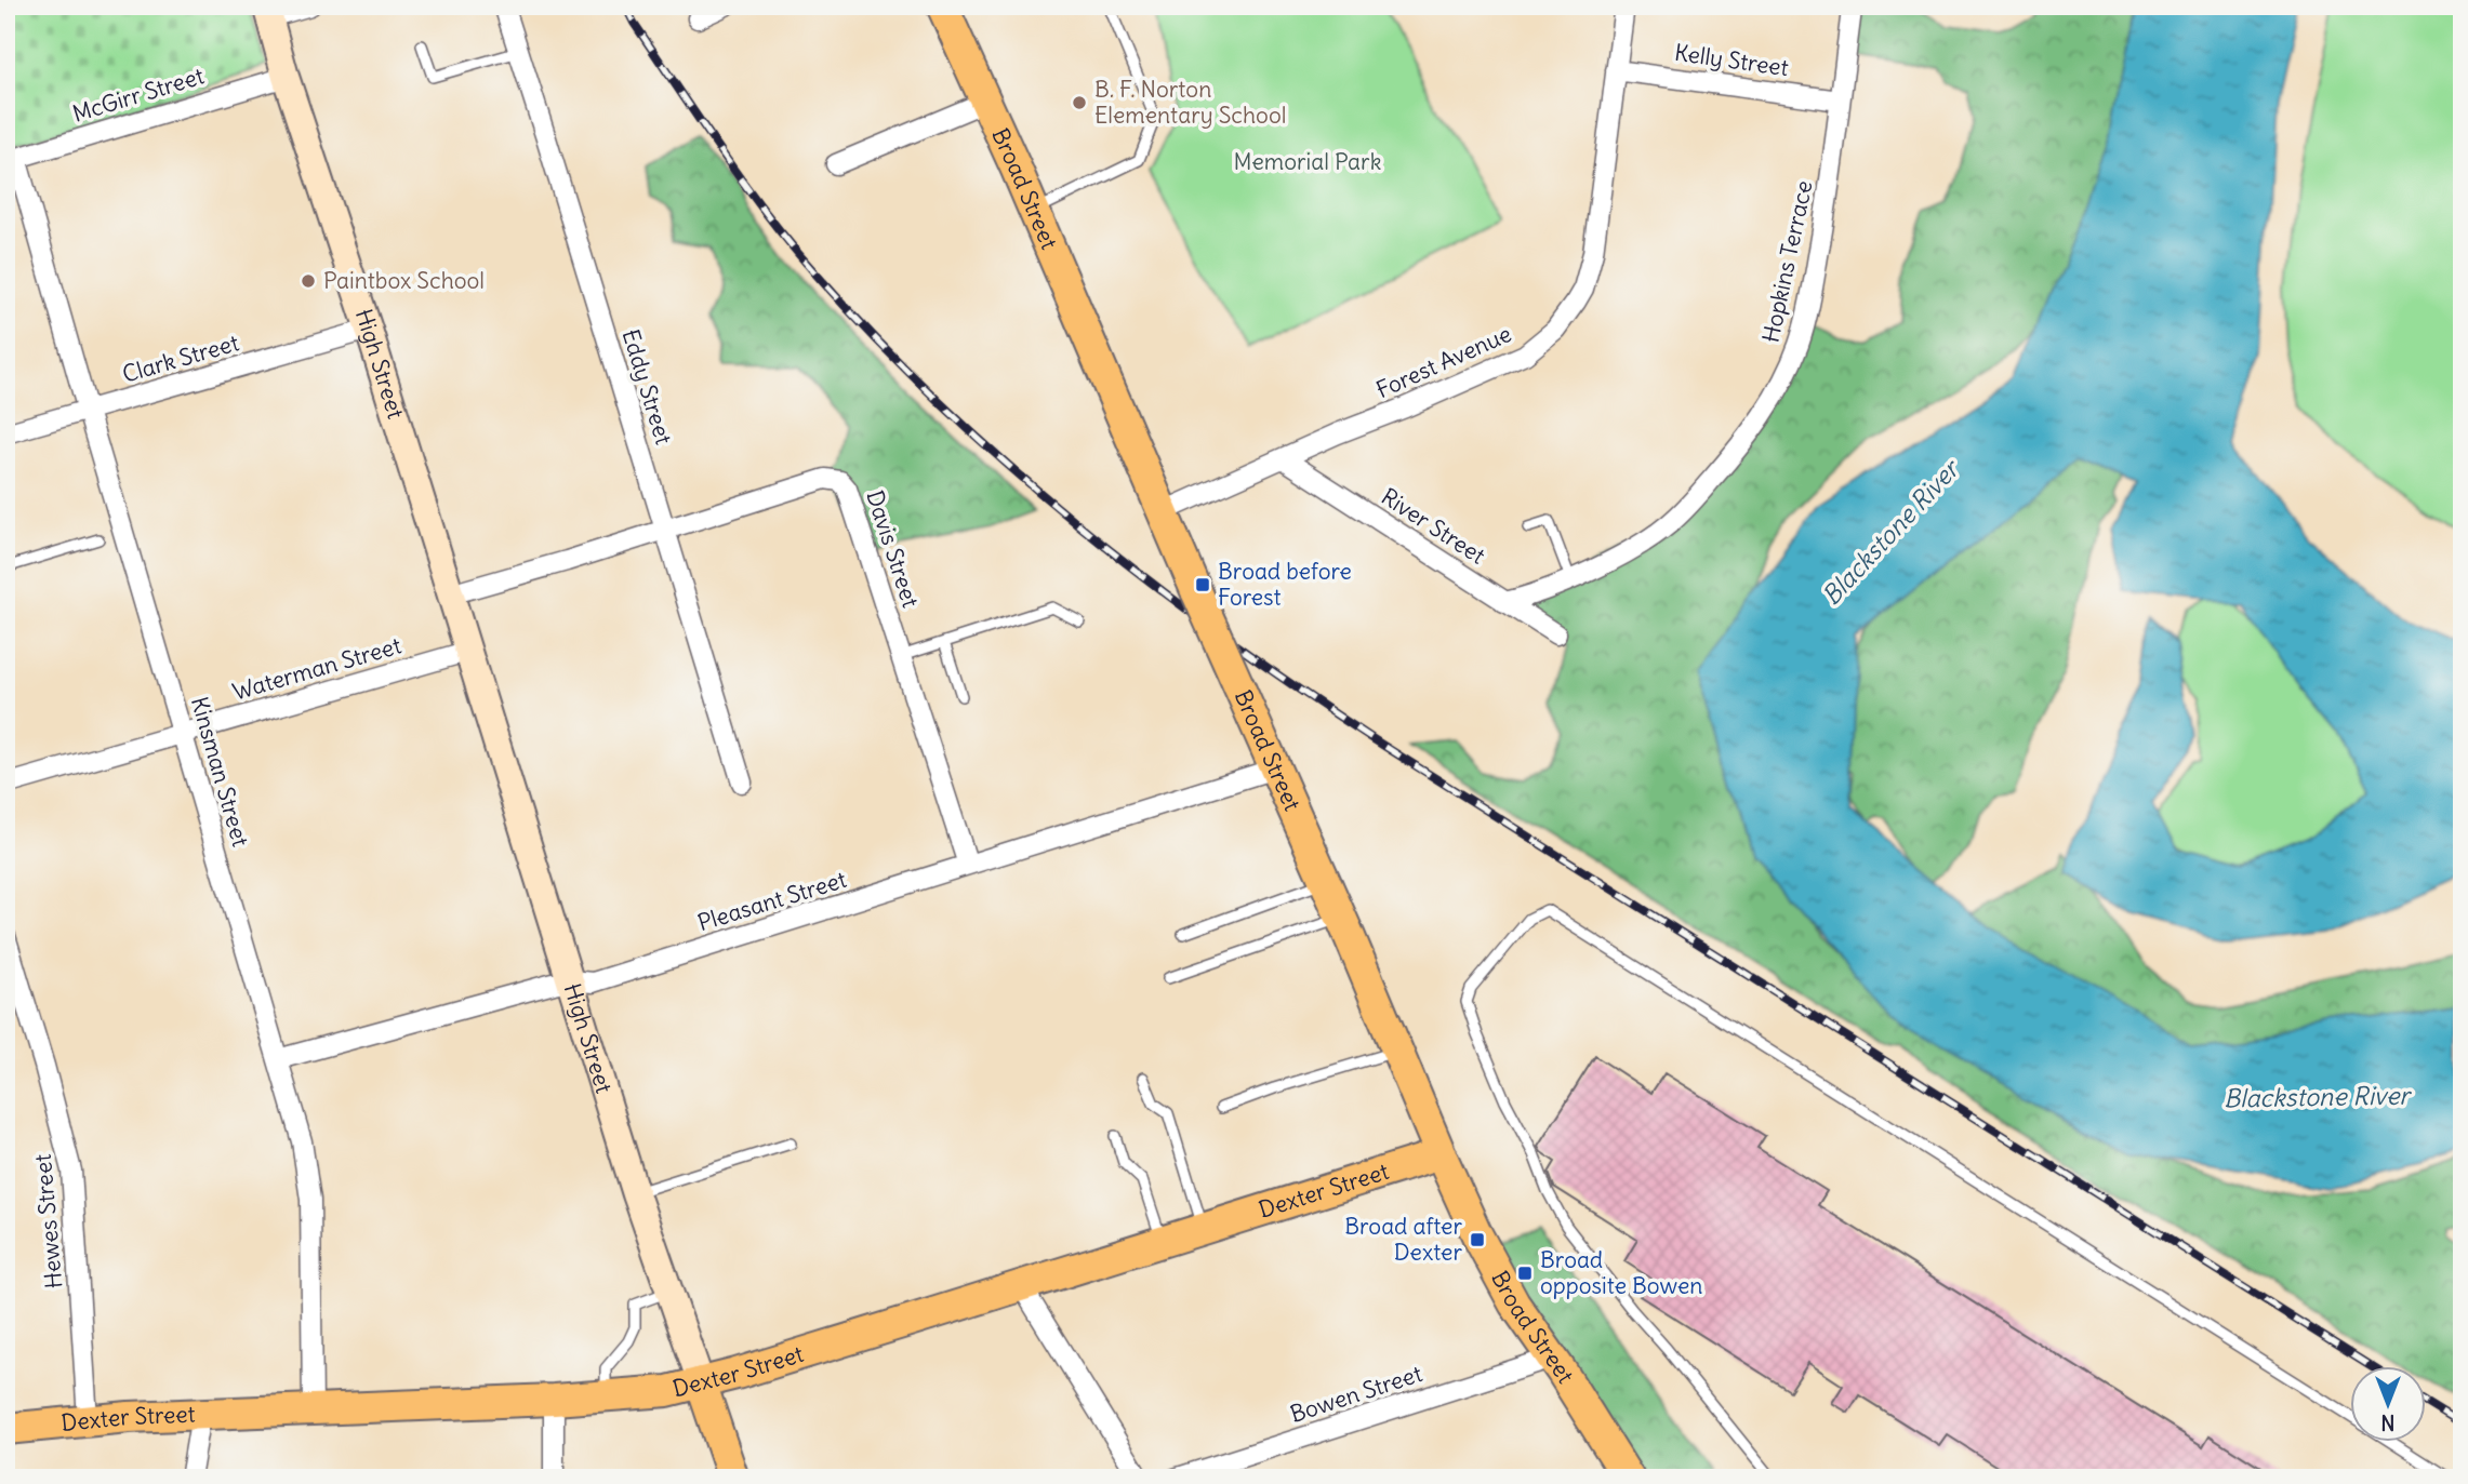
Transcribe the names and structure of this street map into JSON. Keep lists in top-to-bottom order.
{
  "streets": {
    "main road": ["Broad Street", "High Street", "Dexter Street"],
    "street": [
      "Kelly Street",
      "McGirr Street",
      "Hopkins Terrace",
      "Clark Street",
      "Forest Avenue",
      "Eddy Street",
      "River Street",
      "Davis Street",
      "Waterman Street",
      "Kinsman Street",
      "Pleasant Street",
      "Hewes Street",
      "Bowen Street"
    ]
  },
  "crossings": [
    ["Kelly Street", "Hopkins Terrace"],
    ["Kelly Street", "Forest Avenue"],
    ["McGirr Street", "High Street"],
    ["McGirr Street", "Kinsman Street"],
    ["Broad Street", "Forest Avenue"],
    ["Broad Street", "Pleasant Street"],
    ["Broad Street", "Dexter Street"],
    ["Broad Street", "Bowen Street"],
    ["Hopkins Terrace", "River Street"],
    ["Clark Street", "High Street"],
    ["Clark Street", "Kinsman Street"],
    ["Forest Avenue", "River Street"],
    ["High Street", "Davis Street"],
    ["High Street", "Waterman Street"],
    ["High Street", "Pleasant Street"],
    ["High Street", "Dexter Street"],
    ["Eddy Street", "Davis Street"],
    ["Davis Street", "Pleasant Street"],
    ["Waterman Street", "Kinsman Street"],
    ["Kinsman Street", "Pleasant Street"],
    ["Kinsman Street", "Dexter Street"],
    ["Dexter Street", "Hewes Street"]
  ],
  "water": ["Blackstone River"],
  "parks": ["Memorial Park"],
  "places": {
    "other": ["B. F. Norton Elementary School", "Paintbox School"],
    "transit": ["Broad before Forest", "Broad after Dexter", "Broad opposite Bowen"]
  },
  "north": "bottom"
}
